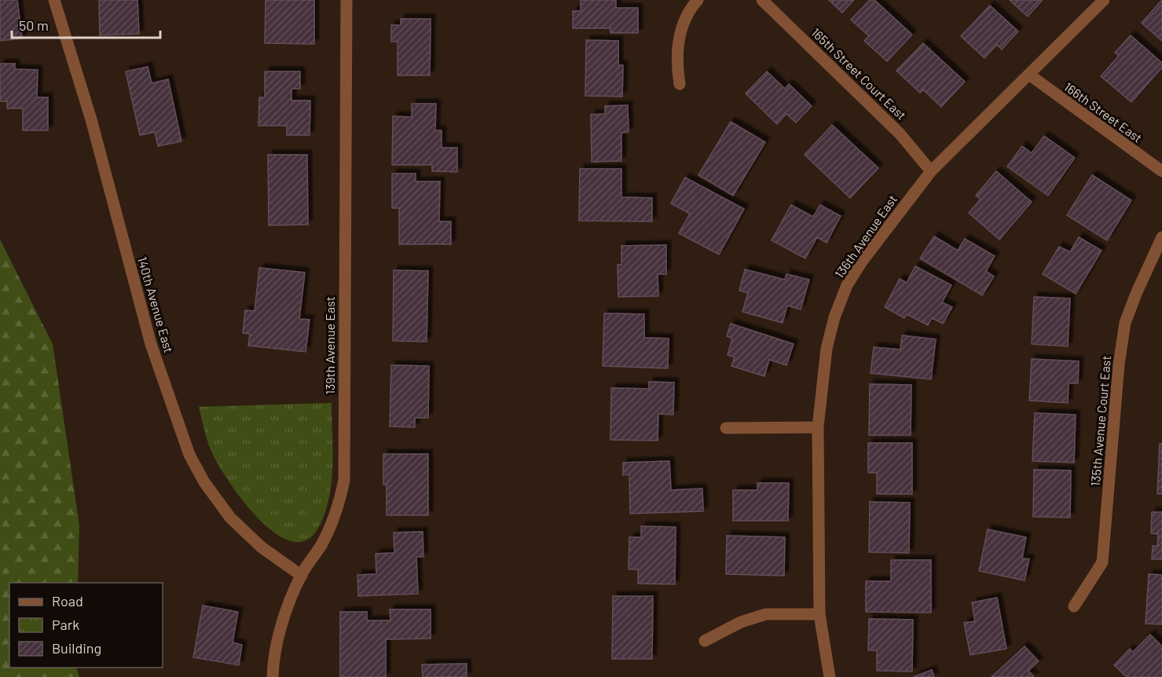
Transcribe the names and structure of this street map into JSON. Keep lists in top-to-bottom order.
{
  "streets": {
    "street": [
      "165th Street Court East",
      "166th Street East",
      "136th Avenue East",
      "140th Avenue East",
      "139th Avenue East",
      "135th Avenue Court East"
    ]
  },
  "crossings": [
    ["165th Street Court East", "136th Avenue East"],
    ["166th Street East", "136th Avenue East"],
    ["140th Avenue East", "139th Avenue East"]
  ],
  "legend": ["Road", "Park", "Building"],
  "scale_bar": "50 m"
}
